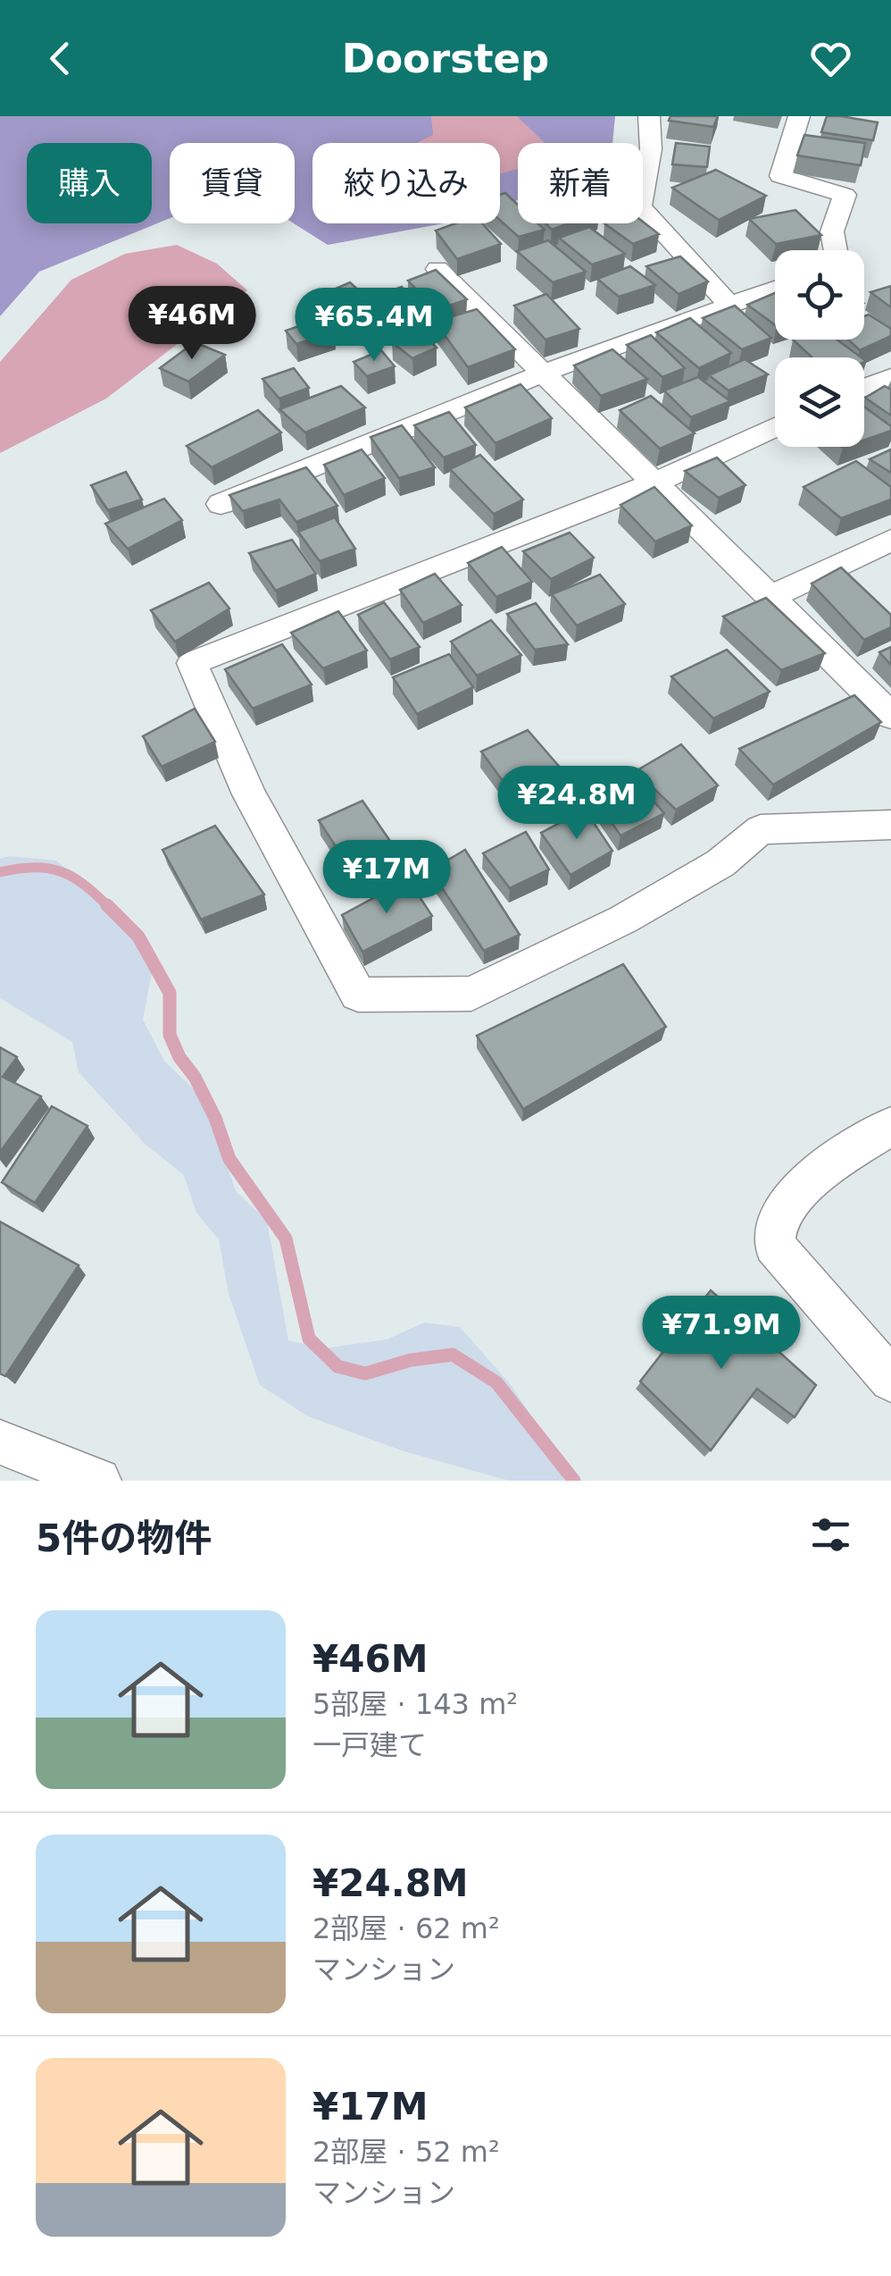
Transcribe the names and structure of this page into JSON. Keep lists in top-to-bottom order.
{
  "page": {
    "header": "Doorstep",
    "chip": [
      "購入",
      "賃貸",
      "絞り込み",
      "新着"
    ],
    "price": [
      "¥46M",
      "¥65.4M",
      "¥24.8M",
      "¥17M",
      "¥71.9M"
    ],
    "heading": "5件の物件",
    "list": [
      {
        "name": "¥46M",
        "note": "5部屋 · 143 m² · 一戸建て"
      },
      {
        "name": "¥24.8M",
        "note": "2部屋 · 62 m² · マンション"
      },
      {
        "name": "¥17M",
        "note": "2部屋 · 52 m² · マンション"
      }
    ]
  }
}
